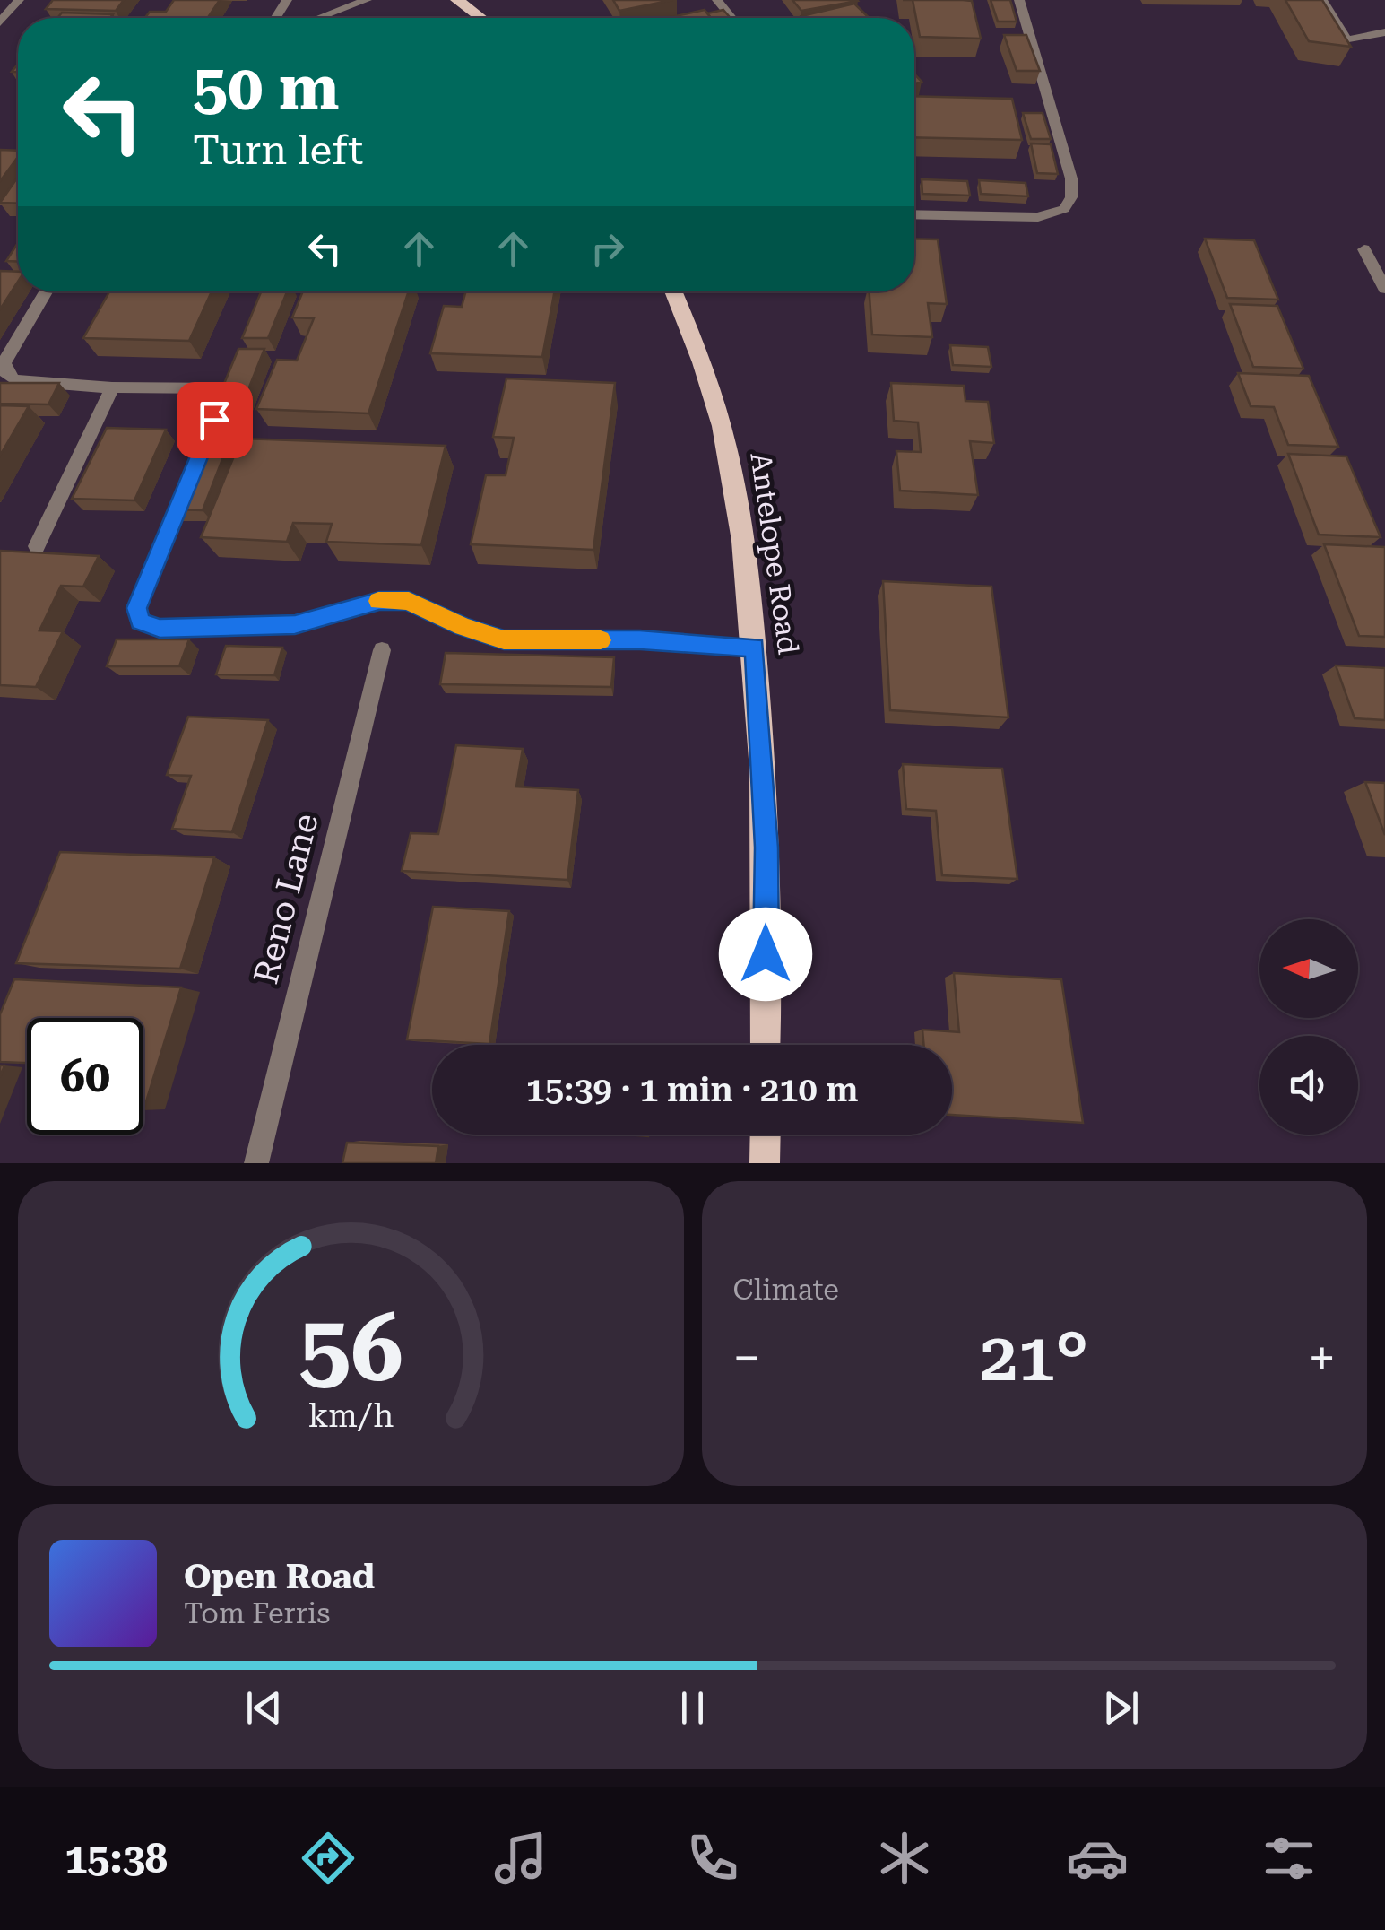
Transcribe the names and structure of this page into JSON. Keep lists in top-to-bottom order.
{
  "streets": {
    "main road": ["Antelope Road"],
    "street": ["Reno Lane"]
  },
  "north": "left",
  "page": {
    "turn": ["50 m", "Turn left"],
    "limit": "60",
    "trip": "15:39 · 1 min · 210 m",
    "tile": "Climate",
    "heat": ["−", "21°", "+"],
    "song": ["Open Road", "Tom Ferris"],
    "tabs": "15:38",
    "gauge": ["56", "km/h"]
  }
}
